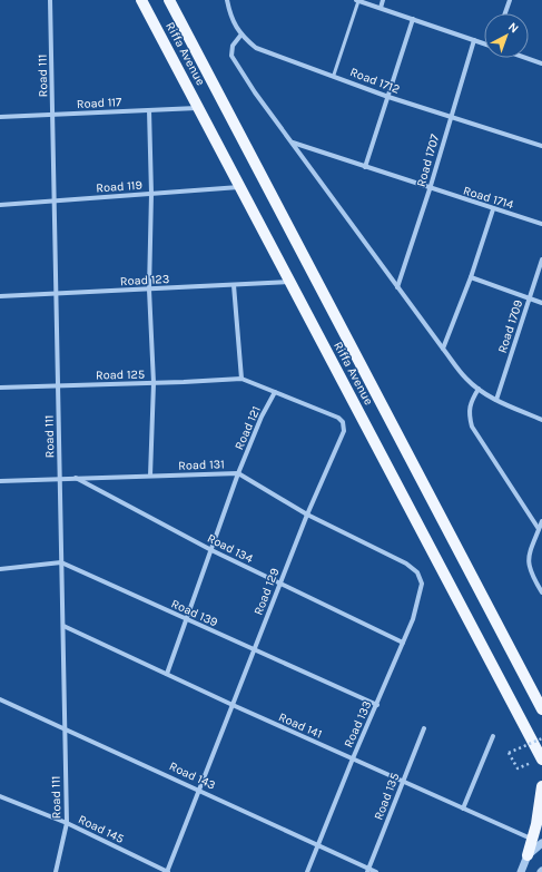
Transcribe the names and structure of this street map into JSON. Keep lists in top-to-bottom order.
{
  "streets": {
    "main road": ["Riffa Avenue"],
    "street": [
      "Road 111",
      "Road 1712",
      "Road 117",
      "Road 1707",
      "Road 119",
      "Road 1714",
      "Road 123",
      "Road 1709",
      "Road 125",
      "Road 121",
      "Road 131",
      "Road 134",
      "Road 129",
      "Road 139",
      "Road 133",
      "Road 141",
      "Road 143",
      "Road 135",
      "Road 145"
    ]
  },
  "crossings": [
    ["Riffa Avenue", "Road 117"],
    ["Riffa Avenue", "Road 119"],
    ["Riffa Avenue", "Road 123"],
    ["Road 111", "Road 117"],
    ["Road 111", "Road 119"],
    ["Road 111", "Road 123"],
    ["Road 111", "Road 125"],
    ["Road 111", "Road 131"],
    ["Road 111", "Road 139"],
    ["Road 111", "Road 141"],
    ["Road 111", "Road 143"],
    ["Road 111", "Road 145"],
    ["Road 1712", "Road 1707"],
    ["Road 1707", "Road 1714"],
    ["Road 125", "Road 129"],
    ["Road 121", "Road 131"],
    ["Road 121", "Road 134"],
    ["Road 121", "Road 129"],
    ["Road 121", "Road 139"],
    ["Road 121", "Road 141"],
    ["Road 131", "Road 134"],
    ["Road 131", "Road 129"],
    ["Road 131", "Road 133"],
    ["Road 134", "Road 129"],
    ["Road 134", "Road 133"],
    ["Road 129", "Road 139"],
    ["Road 129", "Road 141"],
    ["Road 129", "Road 143"],
    ["Road 129", "Road 145"],
    ["Road 139", "Road 133"],
    ["Road 133", "Road 141"],
    ["Road 133", "Road 143"],
    ["Road 141", "Road 135"],
    ["Road 143", "Road 135"]
  ],
  "north": "top right"
}
